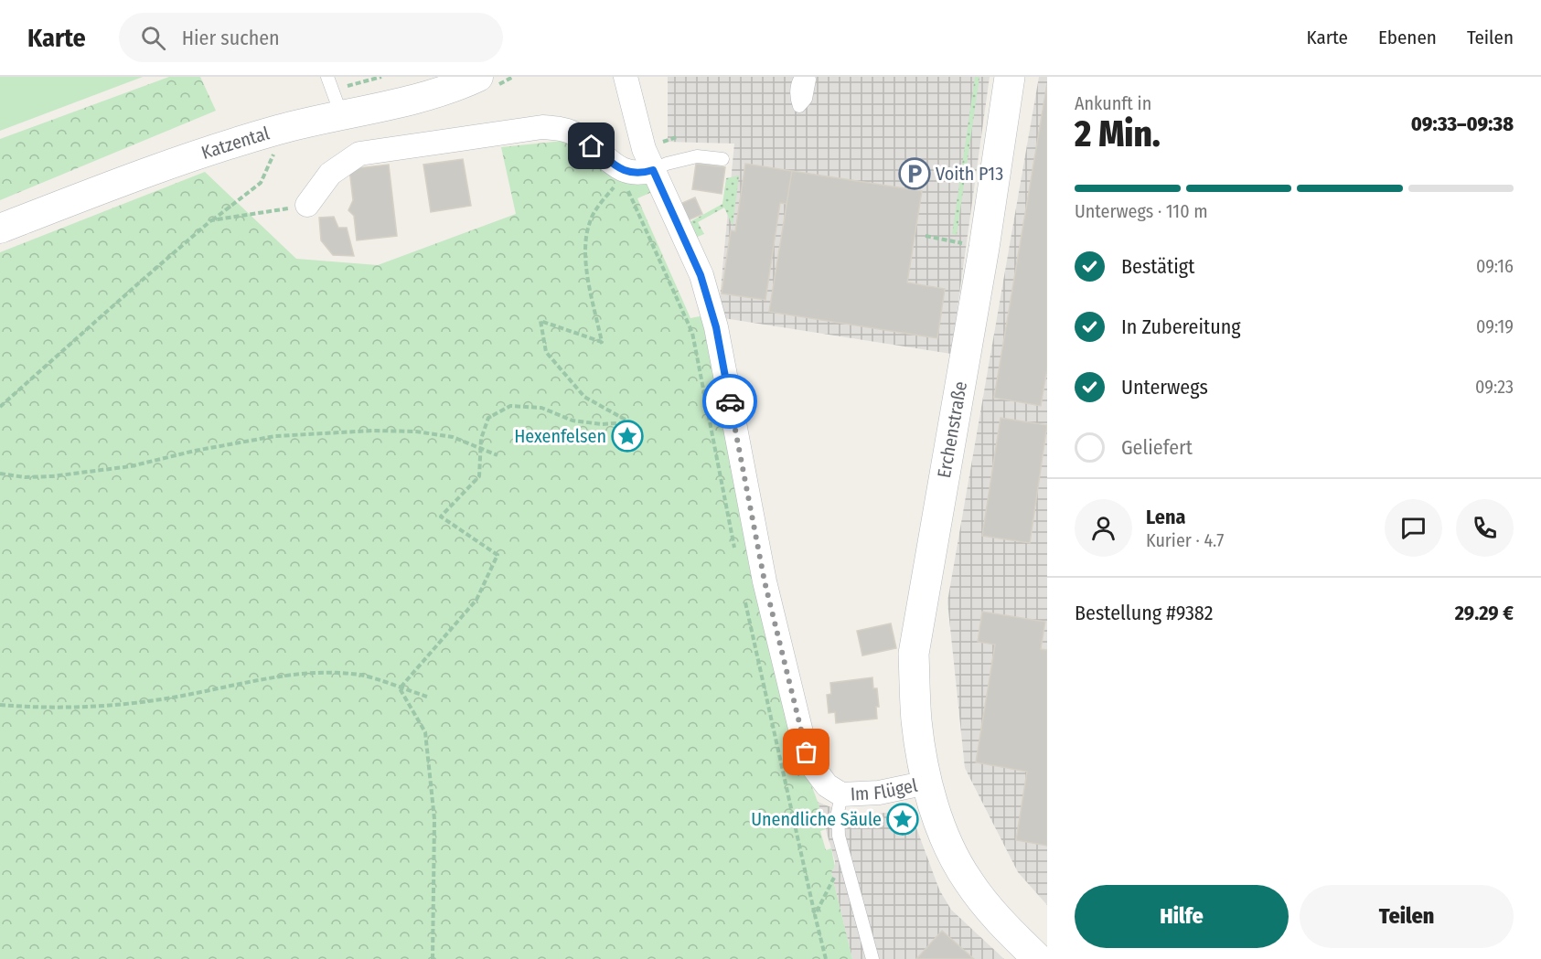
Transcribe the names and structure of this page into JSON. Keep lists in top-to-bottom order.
{
  "streets": {
    "main road": ["Erchenstraße"],
    "street": ["Katzental", "Im Flügel"]
  },
  "crossings": [
    ["Erchenstraße", "Im Flügel"]
  ],
  "places": {
    "parking": ["Voith P13"],
    "place": ["Hexenfelsen", "Unendliche Säule"]
  },
  "page": {
    "header": "Karte",
    "search": "Hier suchen",
    "nav": ["Karte", "Ebenen", "Teilen"],
    "heading": ["2 Min.", "Ankunft in", "09:33–09:38"],
    "panel": [
      "Lena",
      "Kurier · 4.7",
      "Bestellung #9382",
      "29.29 €"
    ],
    "bar": "Unterwegs · 110 m",
    "list": [
      ["Bestätigt", "09:16"],
      ["In Zubereitung", "09:19"],
      ["Unterwegs", "09:23"],
      "Geliefert"
    ],
    "buttons": ["Hilfe", "Teilen"]
  }
}
